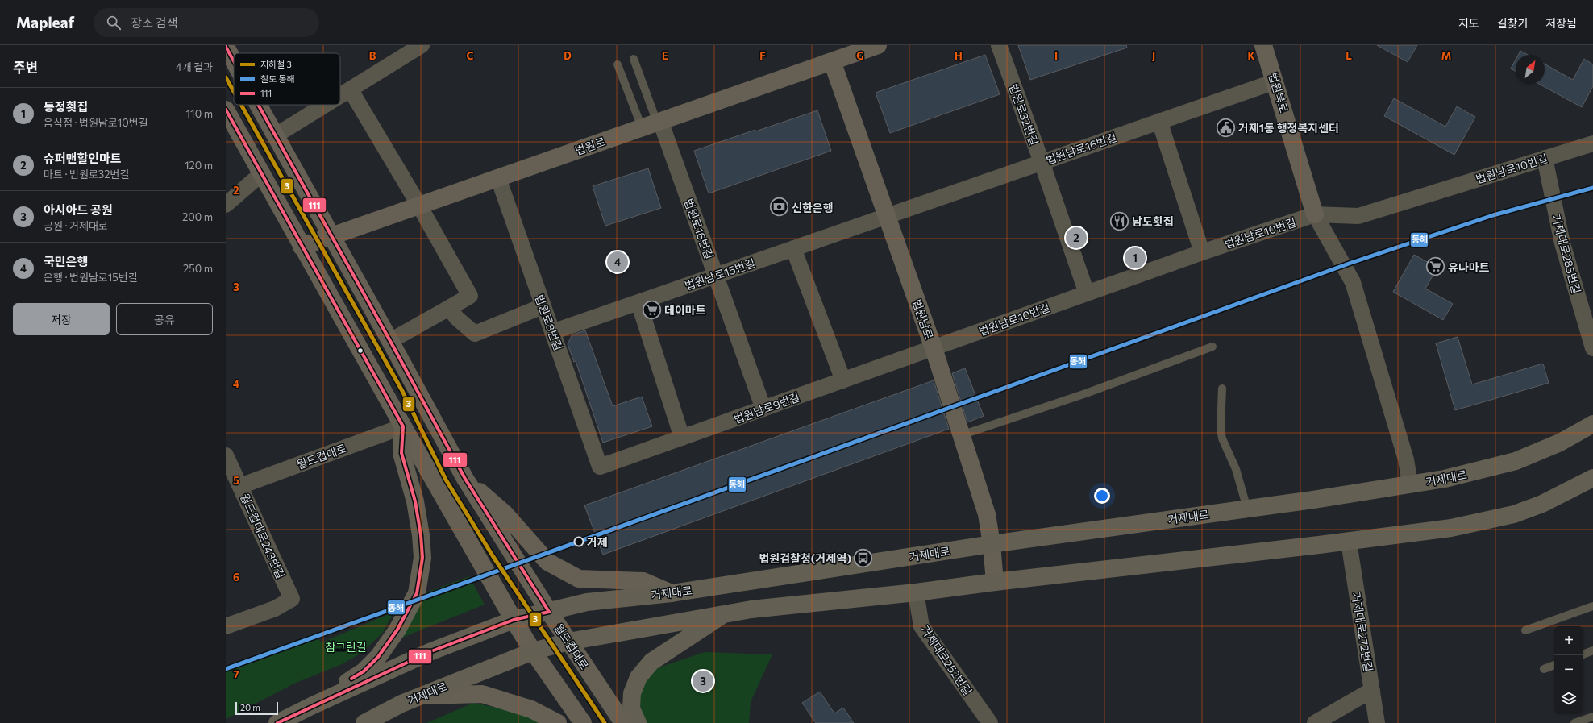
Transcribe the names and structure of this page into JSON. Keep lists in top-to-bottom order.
{
  "streets": {
    "main road": [
      "법원북로",
      "법원로",
      "법원남로",
      "월드컵대로",
      "거제대로"
    ],
    "street": [
      "법원로32번길",
      "법원남로16번길",
      "법원남로10번길",
      "법원로16번길",
      "거제대로285번길",
      "법원남로15번길",
      "법원로8번길",
      "법원남로9번길",
      "월드컵대로243번길",
      "거제대로272번길",
      "거제대로252번길"
    ]
  },
  "crossings": [
    ["법원북로", "법원남로16번길"],
    ["법원북로", "법원남로10번길"],
    ["법원로32번길", "법원남로16번길"],
    ["법원로32번길", "법원남로10번길"],
    ["법원로", "법원로16번길"],
    ["법원로", "법원남로"],
    ["법원로", "법원로8번길"],
    ["법원로", "월드컵대로"],
    ["법원남로16번길", "법원남로15번길"],
    ["법원남로16번길", "법원남로"],
    ["법원남로10번길", "거제대로285번길"],
    ["법원남로10번길", "법원남로"],
    ["법원남로10번길", "법원남로9번길"],
    ["법원로16번길", "법원남로15번길"],
    ["법원로16번길", "법원남로9번길"],
    ["법원남로15번길", "법원남로"],
    ["법원남로15번길", "법원로8번길"],
    ["법원남로", "법원남로9번길"],
    ["법원남로", "거제대로"],
    ["법원로8번길", "법원남로9번길"],
    ["월드컵대로", "거제대로"],
    ["월드컵대로", "월드컵대로243번길"],
    ["거제대로", "거제대로272번길"],
    ["거제대로", "거제대로252번길"]
  ],
  "parks": ["참그린길"],
  "places": {
    "public building": ["거제1동 행정복지센터"],
    "bank": ["신한은행"],
    "restaurant": ["남도횟집"],
    "supermarket": ["유나마트", "데이마트"],
    "other": ["거제"],
    "bus stop": ["법원검찰청(거제역)"]
  },
  "lines": ["transit line 111", "metro line 3", "rail line 동해"],
  "legend": ["지하철 3", "철도 동해", "111"],
  "scale_bar": "20 m",
  "north": "top right",
  "page": {
    "header": "Mapleaf",
    "search": "장소 검색",
    "nav": ["지도", "길찾기", "저장됨"],
    "heading": ["주변", "4개 결과"],
    "list": [
      {
        "mark": "1",
        "name": "동정횟집",
        "note": "음식점 · 법원남로10번길",
        "value": "110 m"
      },
      {
        "mark": "2",
        "name": "슈퍼맨할인마트",
        "note": "마트 · 법원로32번길",
        "value": "120 m"
      },
      {
        "mark": "3",
        "name": "아시아드 공원",
        "note": "공원 · 거제대로",
        "value": "200 m"
      },
      {
        "mark": "4",
        "name": "국민은행",
        "note": "은행 · 법원남로15번길",
        "value": "250 m"
      }
    ],
    "pins": [
      "2",
      "1",
      "4",
      "3"
    ],
    "buttons": ["저장", "공유"],
    "map_buttons": ["+", "−"],
    "scale": "20 m"
  },
  "grid": {
    "columns": [
      "B",
      "C",
      "D",
      "E",
      "F",
      "G",
      "H",
      "I",
      "J",
      "K",
      "L",
      "M"
    ],
    "rows": [
      "2",
      "3",
      "4",
      "5",
      "6",
      "7"
    ]
  }
}
